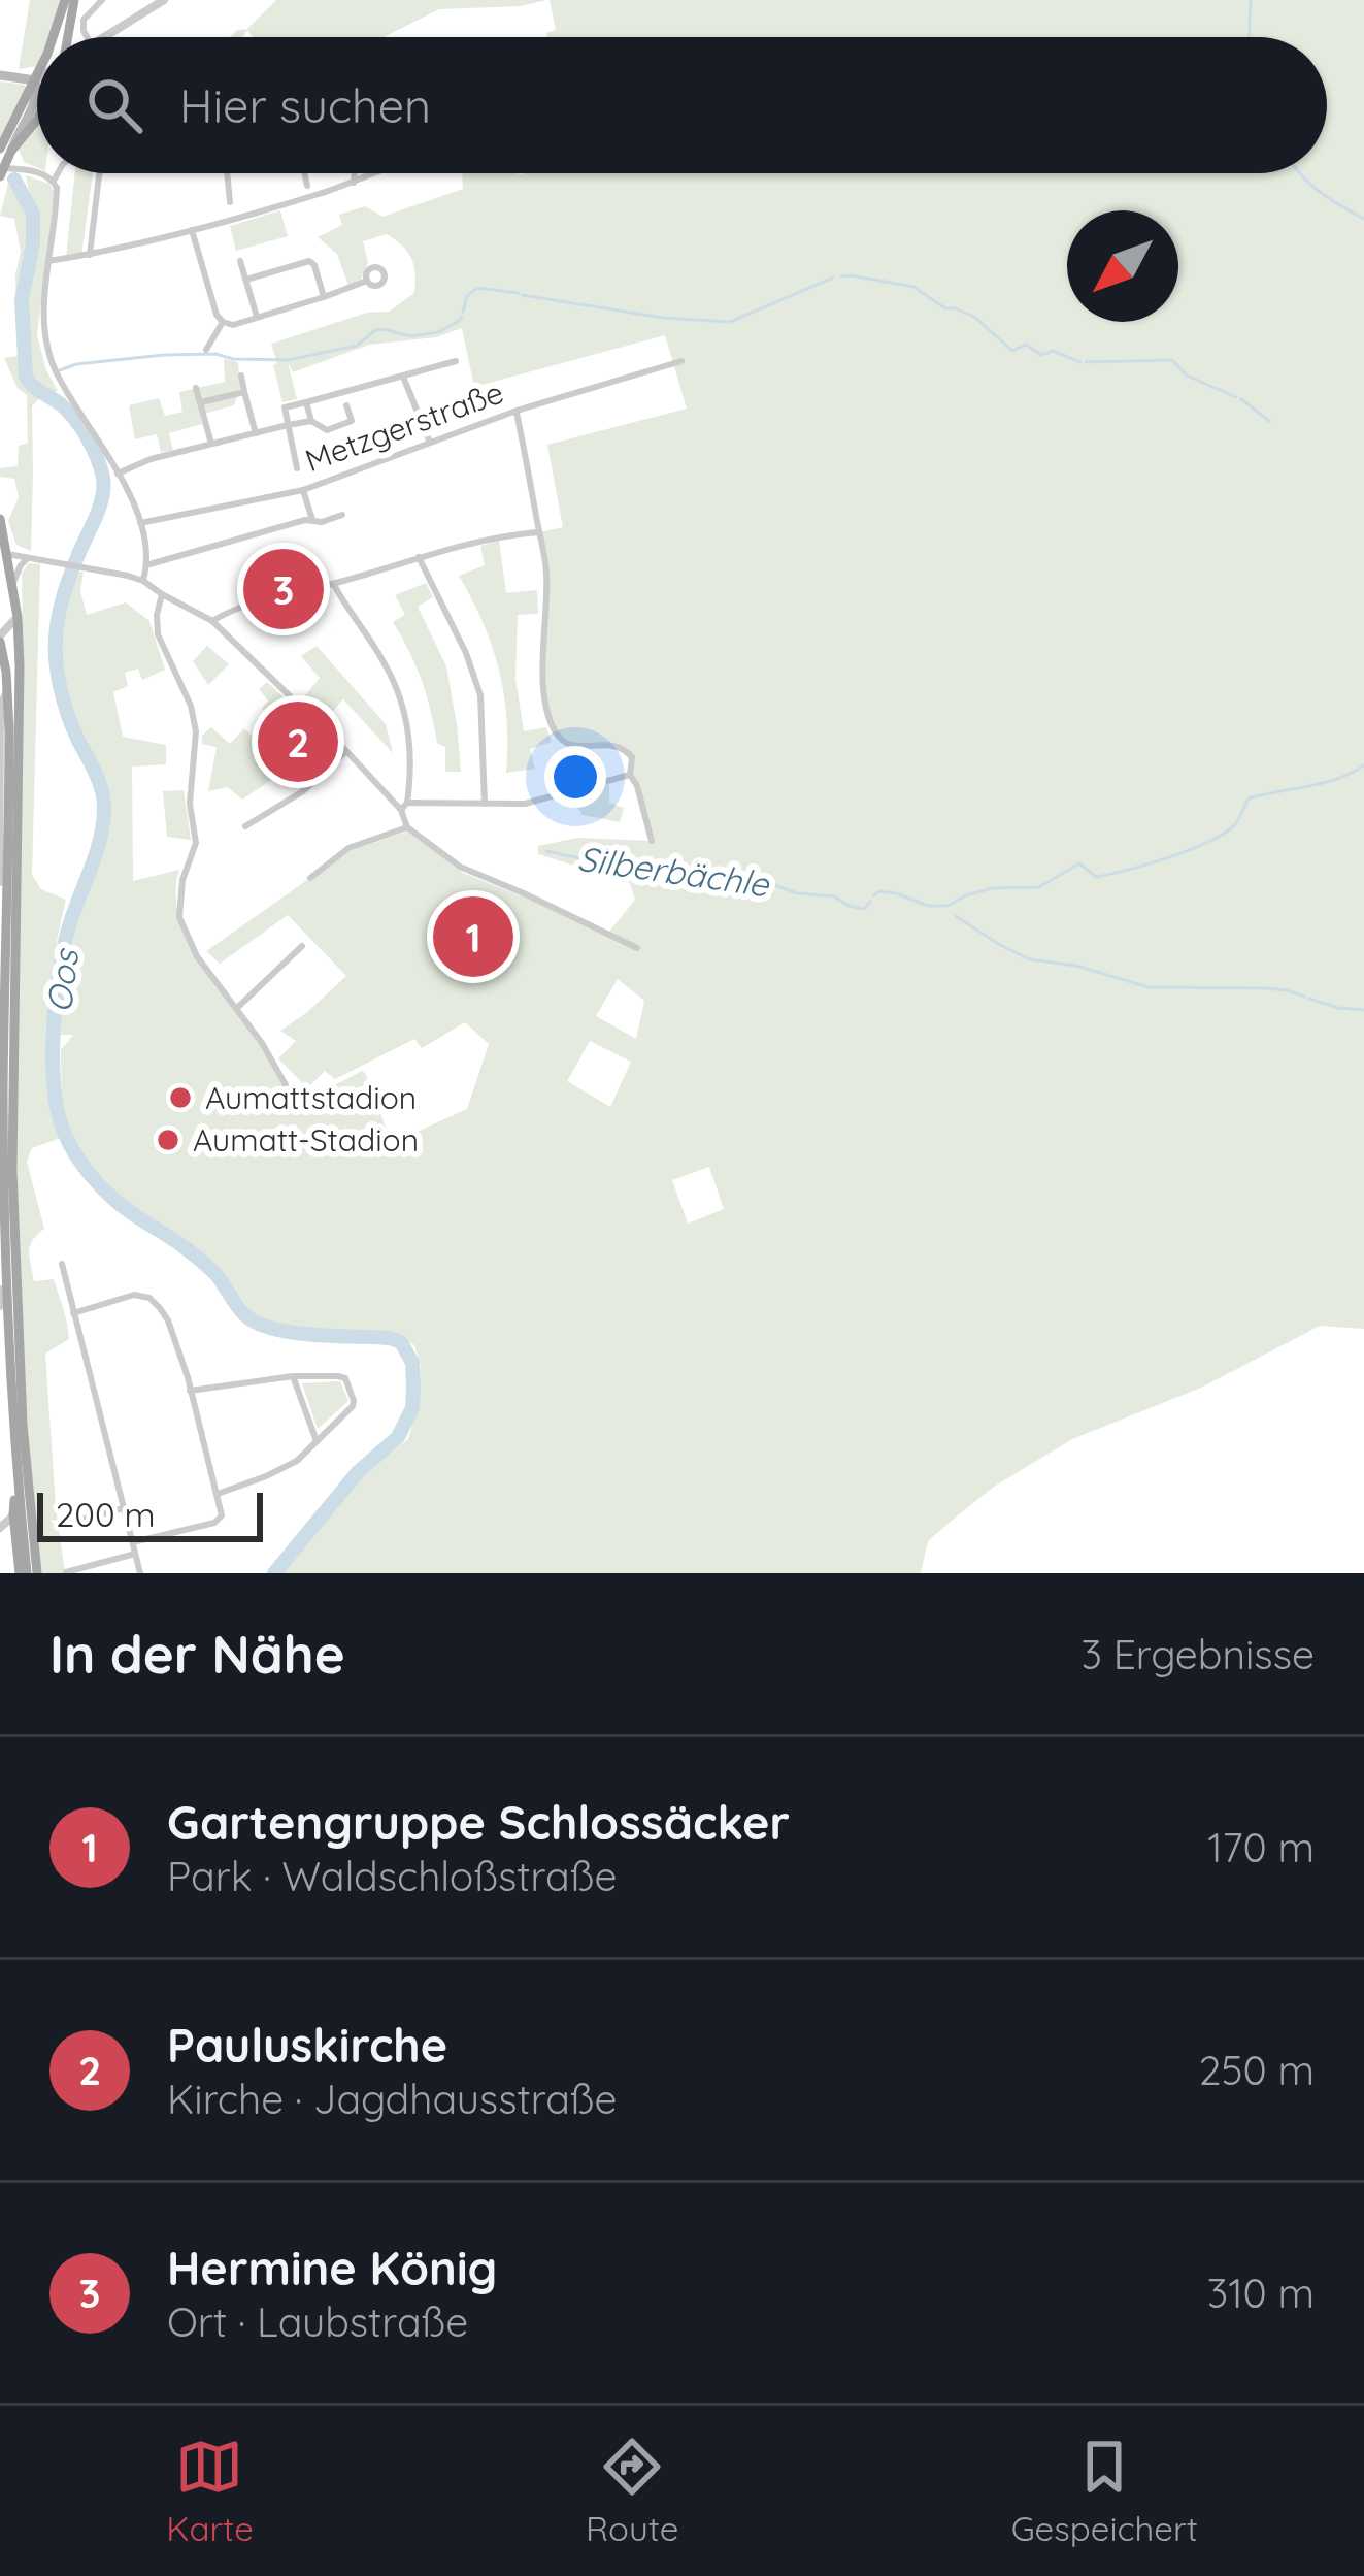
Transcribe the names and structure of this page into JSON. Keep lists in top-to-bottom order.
{
  "streets": {
    "street": ["Metzgerstraße"]
  },
  "water": ["Silberbächle", "Oos"],
  "places": ["Aumattstadion", "Aumatt-Stadion"],
  "scale_bar": "200 m",
  "north": "bottom left",
  "page": {
    "search": "Hier suchen",
    "pins": ["3", "2", "1"],
    "scale": "200 m",
    "heading": ["In der Nähe", "3 Ergebnisse"],
    "list": [
      {
        "mark": "1",
        "name": "Gartengruppe Schlossäcker",
        "note": "Park · Waldschloßstraße",
        "value": "170 m"
      },
      {
        "mark": "2",
        "name": "Pauluskirche",
        "note": "Kirche · Jagdhausstraße",
        "value": "250 m"
      },
      {
        "mark": "3",
        "name": "Hermine König",
        "note": "Ort · Laubstraße",
        "value": "310 m"
      }
    ],
    "nav": ["Karte", "Route", "Gespeichert"]
  }
}
